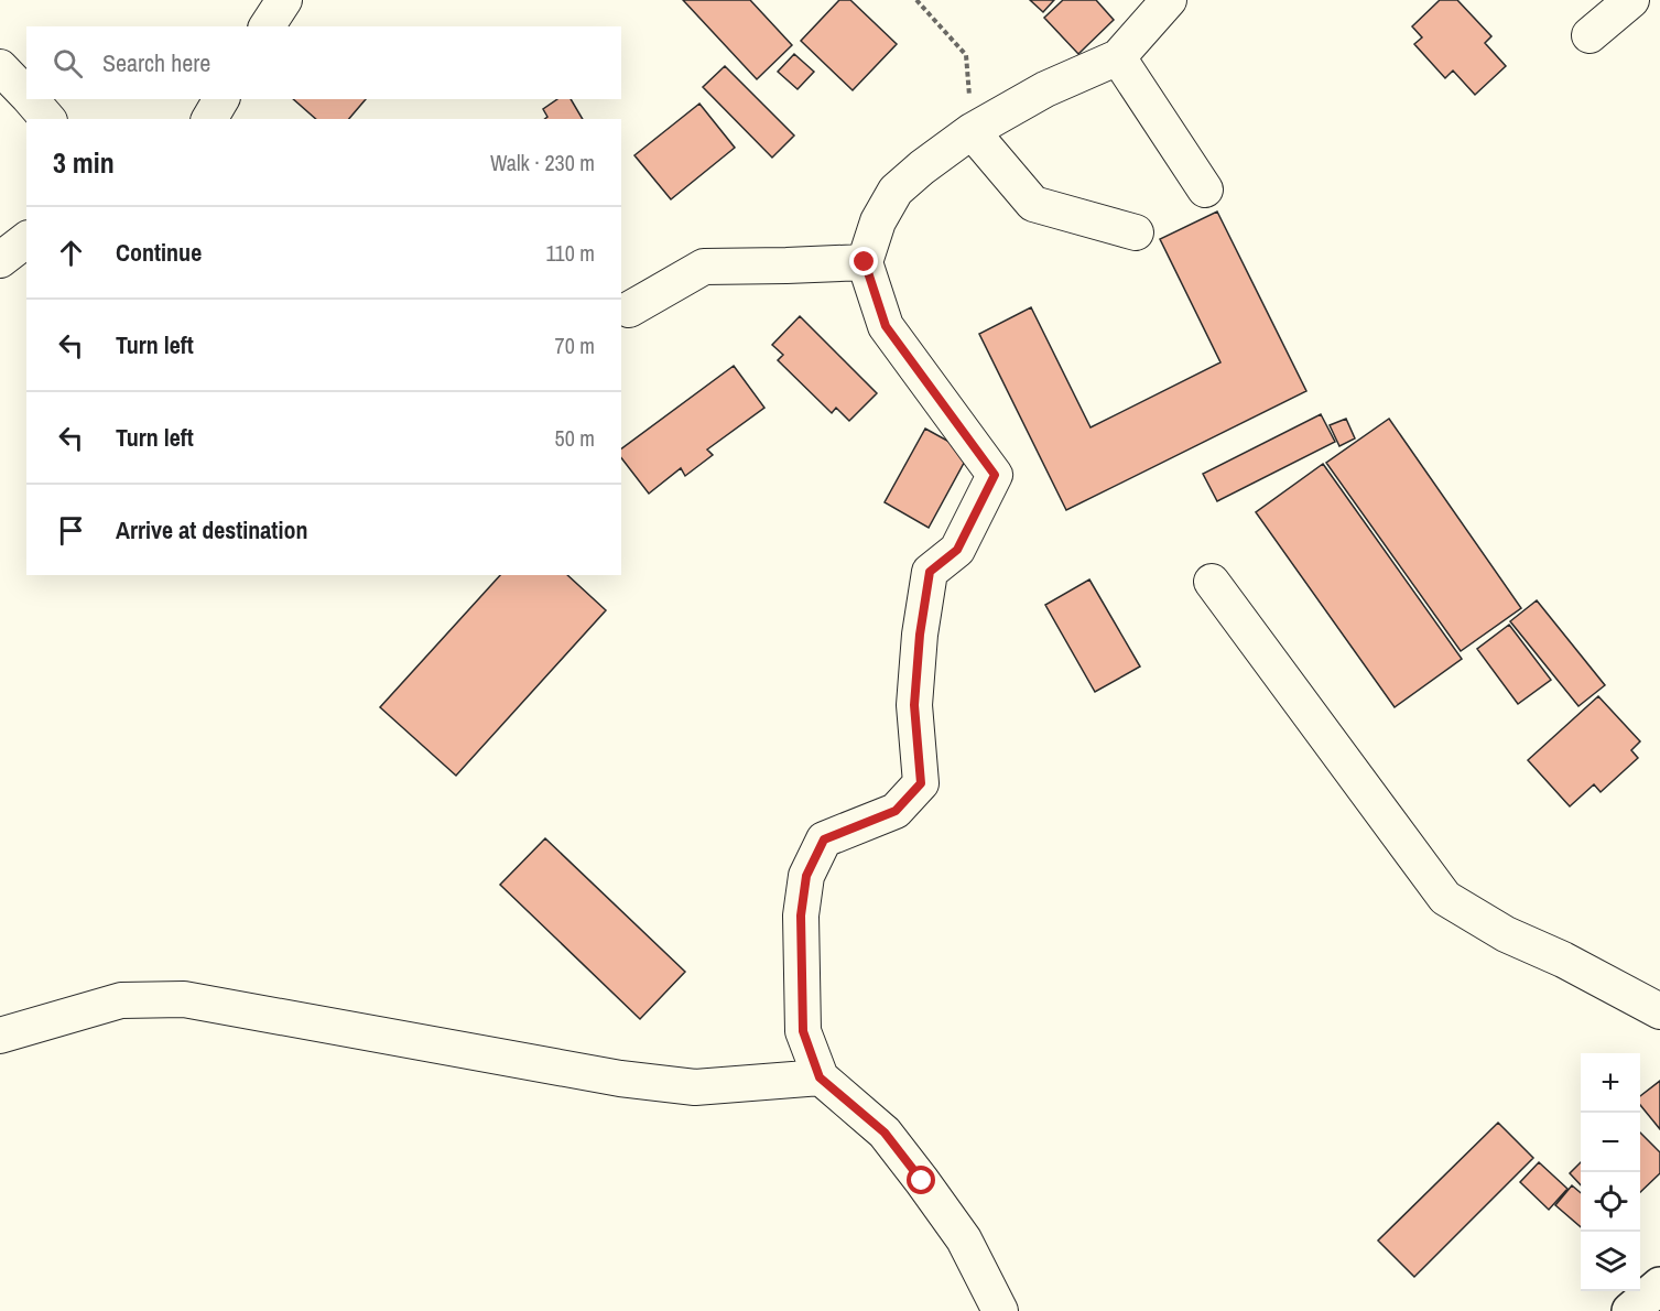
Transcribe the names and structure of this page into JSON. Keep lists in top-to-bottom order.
{
  "page": {
    "search": "Search here",
    "heading": ["3 min", "Walk · 230 m"],
    "list": [
      ["Continue", "110 m"],
      ["Turn left", "70 m"],
      ["Turn left", "50 m"],
      "Arrive at destination"
    ],
    "map_buttons": ["+", "−"]
  }
}
